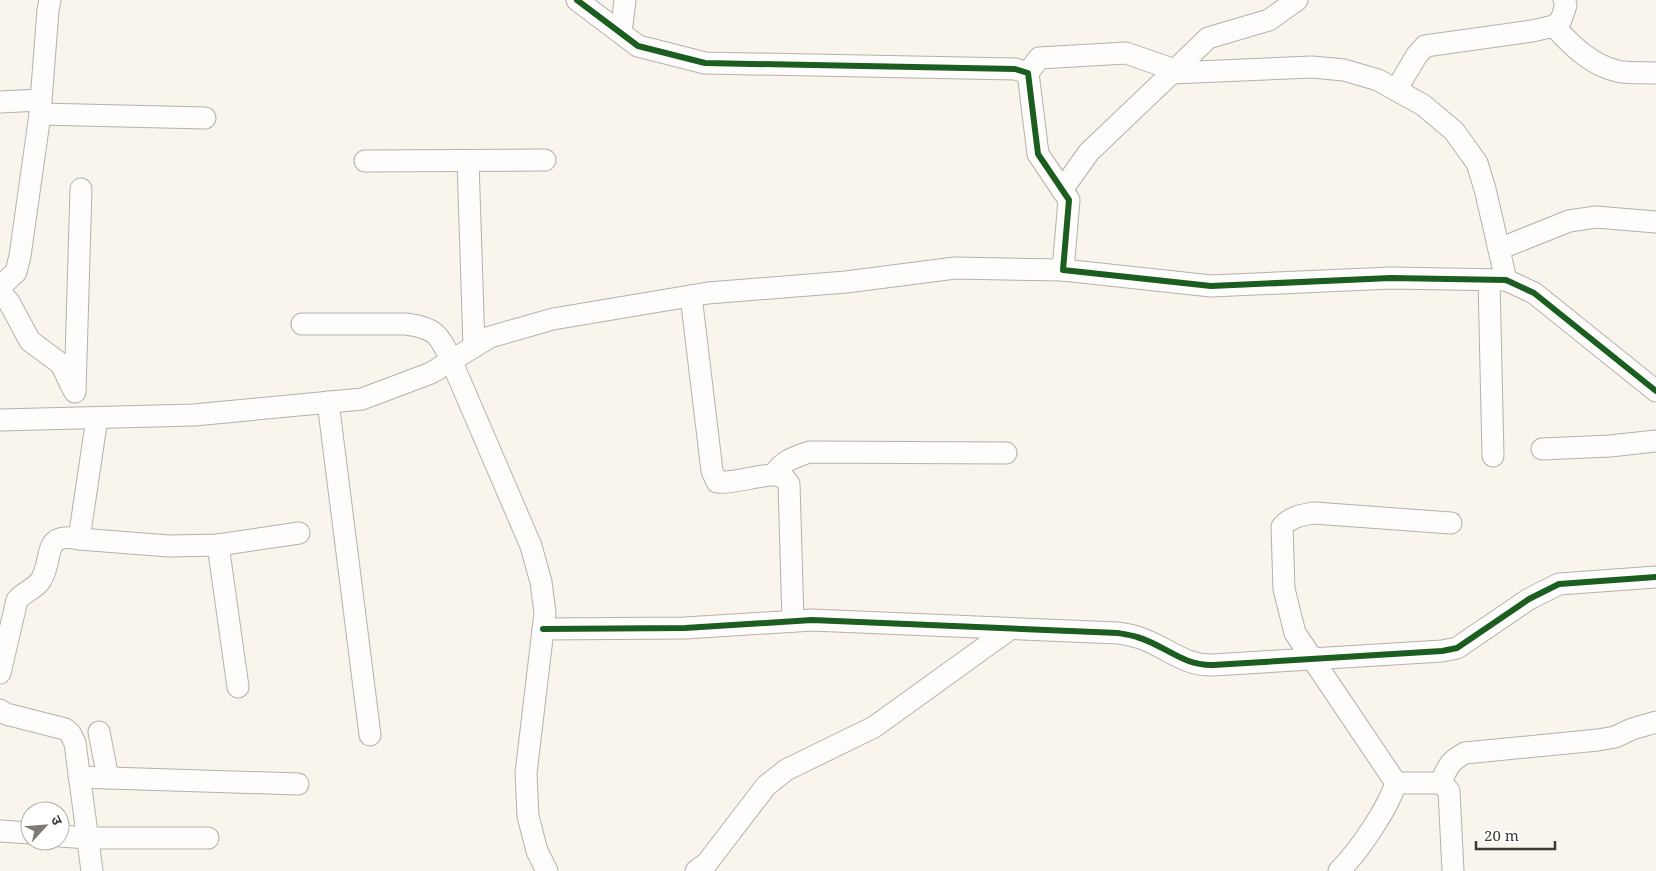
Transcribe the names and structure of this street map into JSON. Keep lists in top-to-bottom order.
{
  "scale_bar": "20 m",
  "north": "top right"
}
